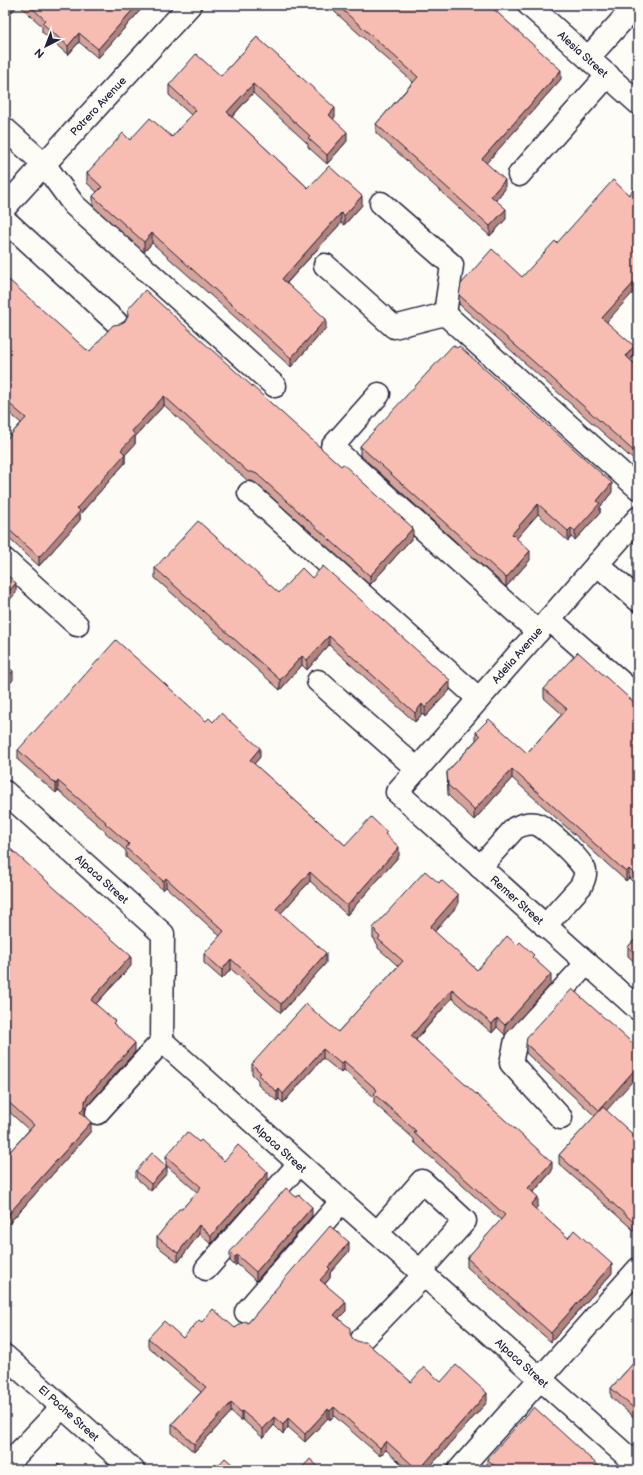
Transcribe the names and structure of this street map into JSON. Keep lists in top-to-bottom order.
{
  "streets": {
    "street": [
      "Alesia Street",
      "Potrero Avenue",
      "Adelia Avenue",
      "Alpaca Street",
      "Remer Street",
      "El Poche Street"
    ]
  },
  "crossings": [
    ["Adelia Avenue", "Remer Street"]
  ],
  "north": "bottom left"
}
